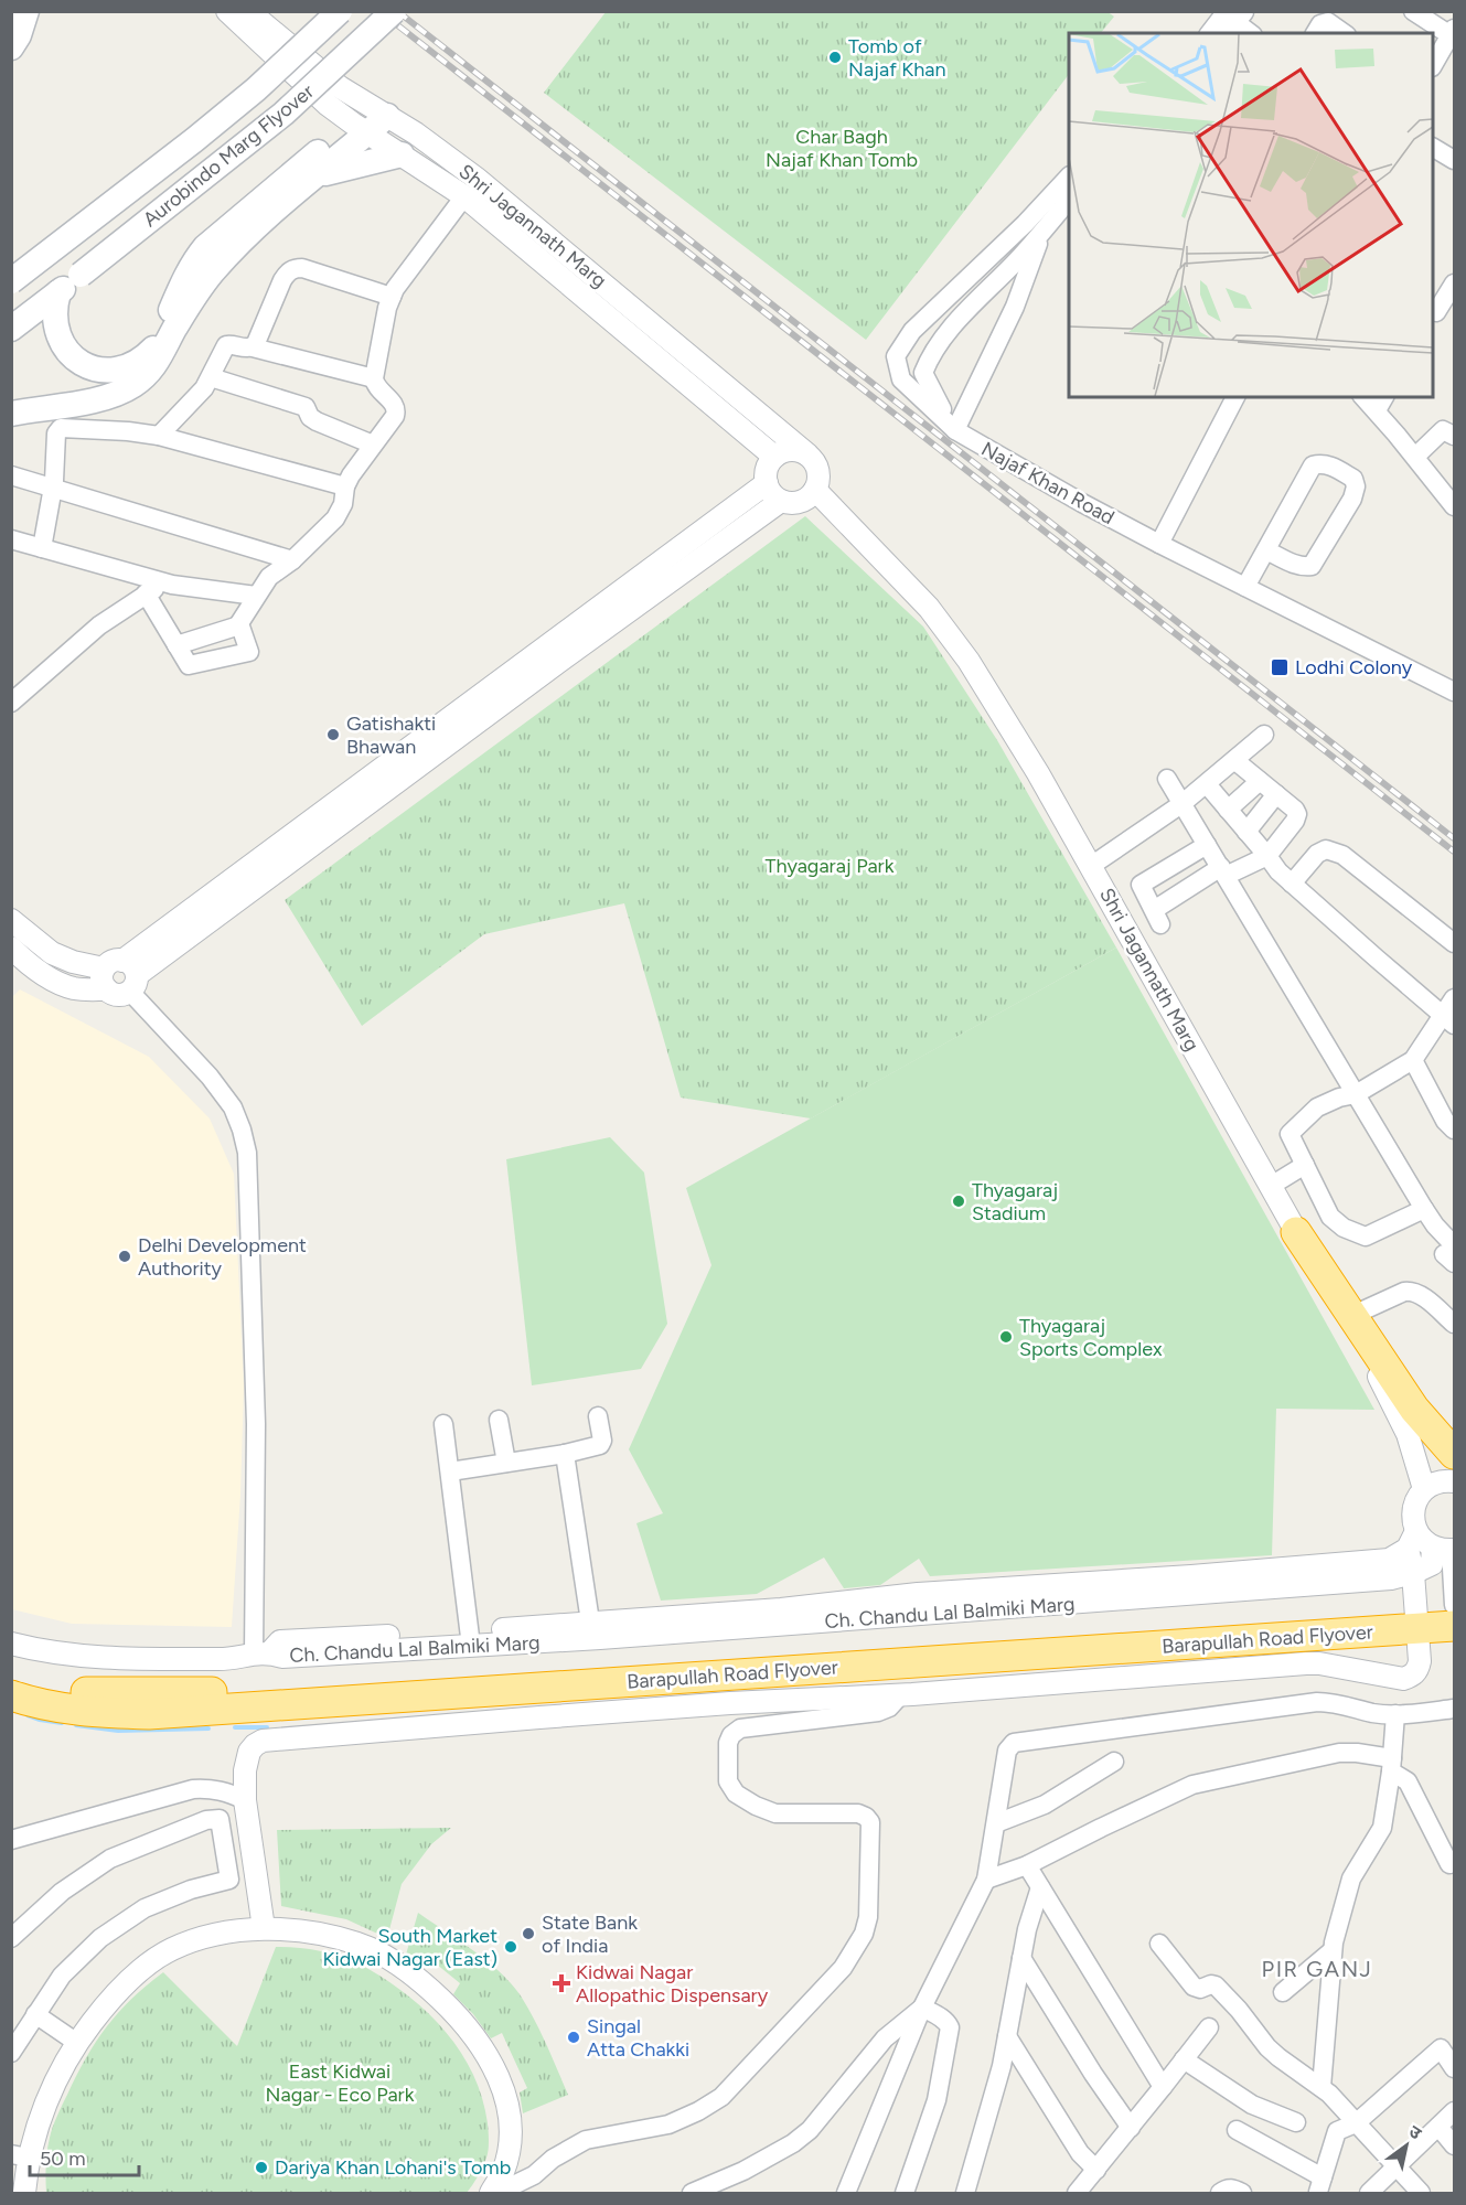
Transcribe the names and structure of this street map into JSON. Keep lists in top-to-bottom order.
{
  "streets": {
    "highway": ["Barapullah Road Flyover"],
    "main road": ["Aurobindo Marg Flyover"],
    "street": ["Shri Jagannath Marg", "Najaf Khan Road", "Ch. Chandu Lal Balmiki Marg"]
  },
  "districts": ["PIR GANJ"],
  "parks": ["Char Bagh Najaf Khan Tomb", "Thyagaraj Park", "East Kidwai Nagar - Eco Park"],
  "places": {
    "other": [
      "Tomb of Najaf Khan",
      "Gatishakti Bhawan",
      "Thyagaraj Stadium",
      "Delhi Development Authority",
      "Thyagaraj Sports Complex",
      "State Bank of India",
      "South Market Kidwai Nagar (East)",
      "Singal Atta Chakki",
      "Dariya Khan Lohani's Tomb"
    ],
    "transit": ["Lodhi Colony"],
    "health": ["Kidwai Nagar Allopathic Dispensary"]
  },
  "scale_bar": "50 m",
  "north": "top right"
}
